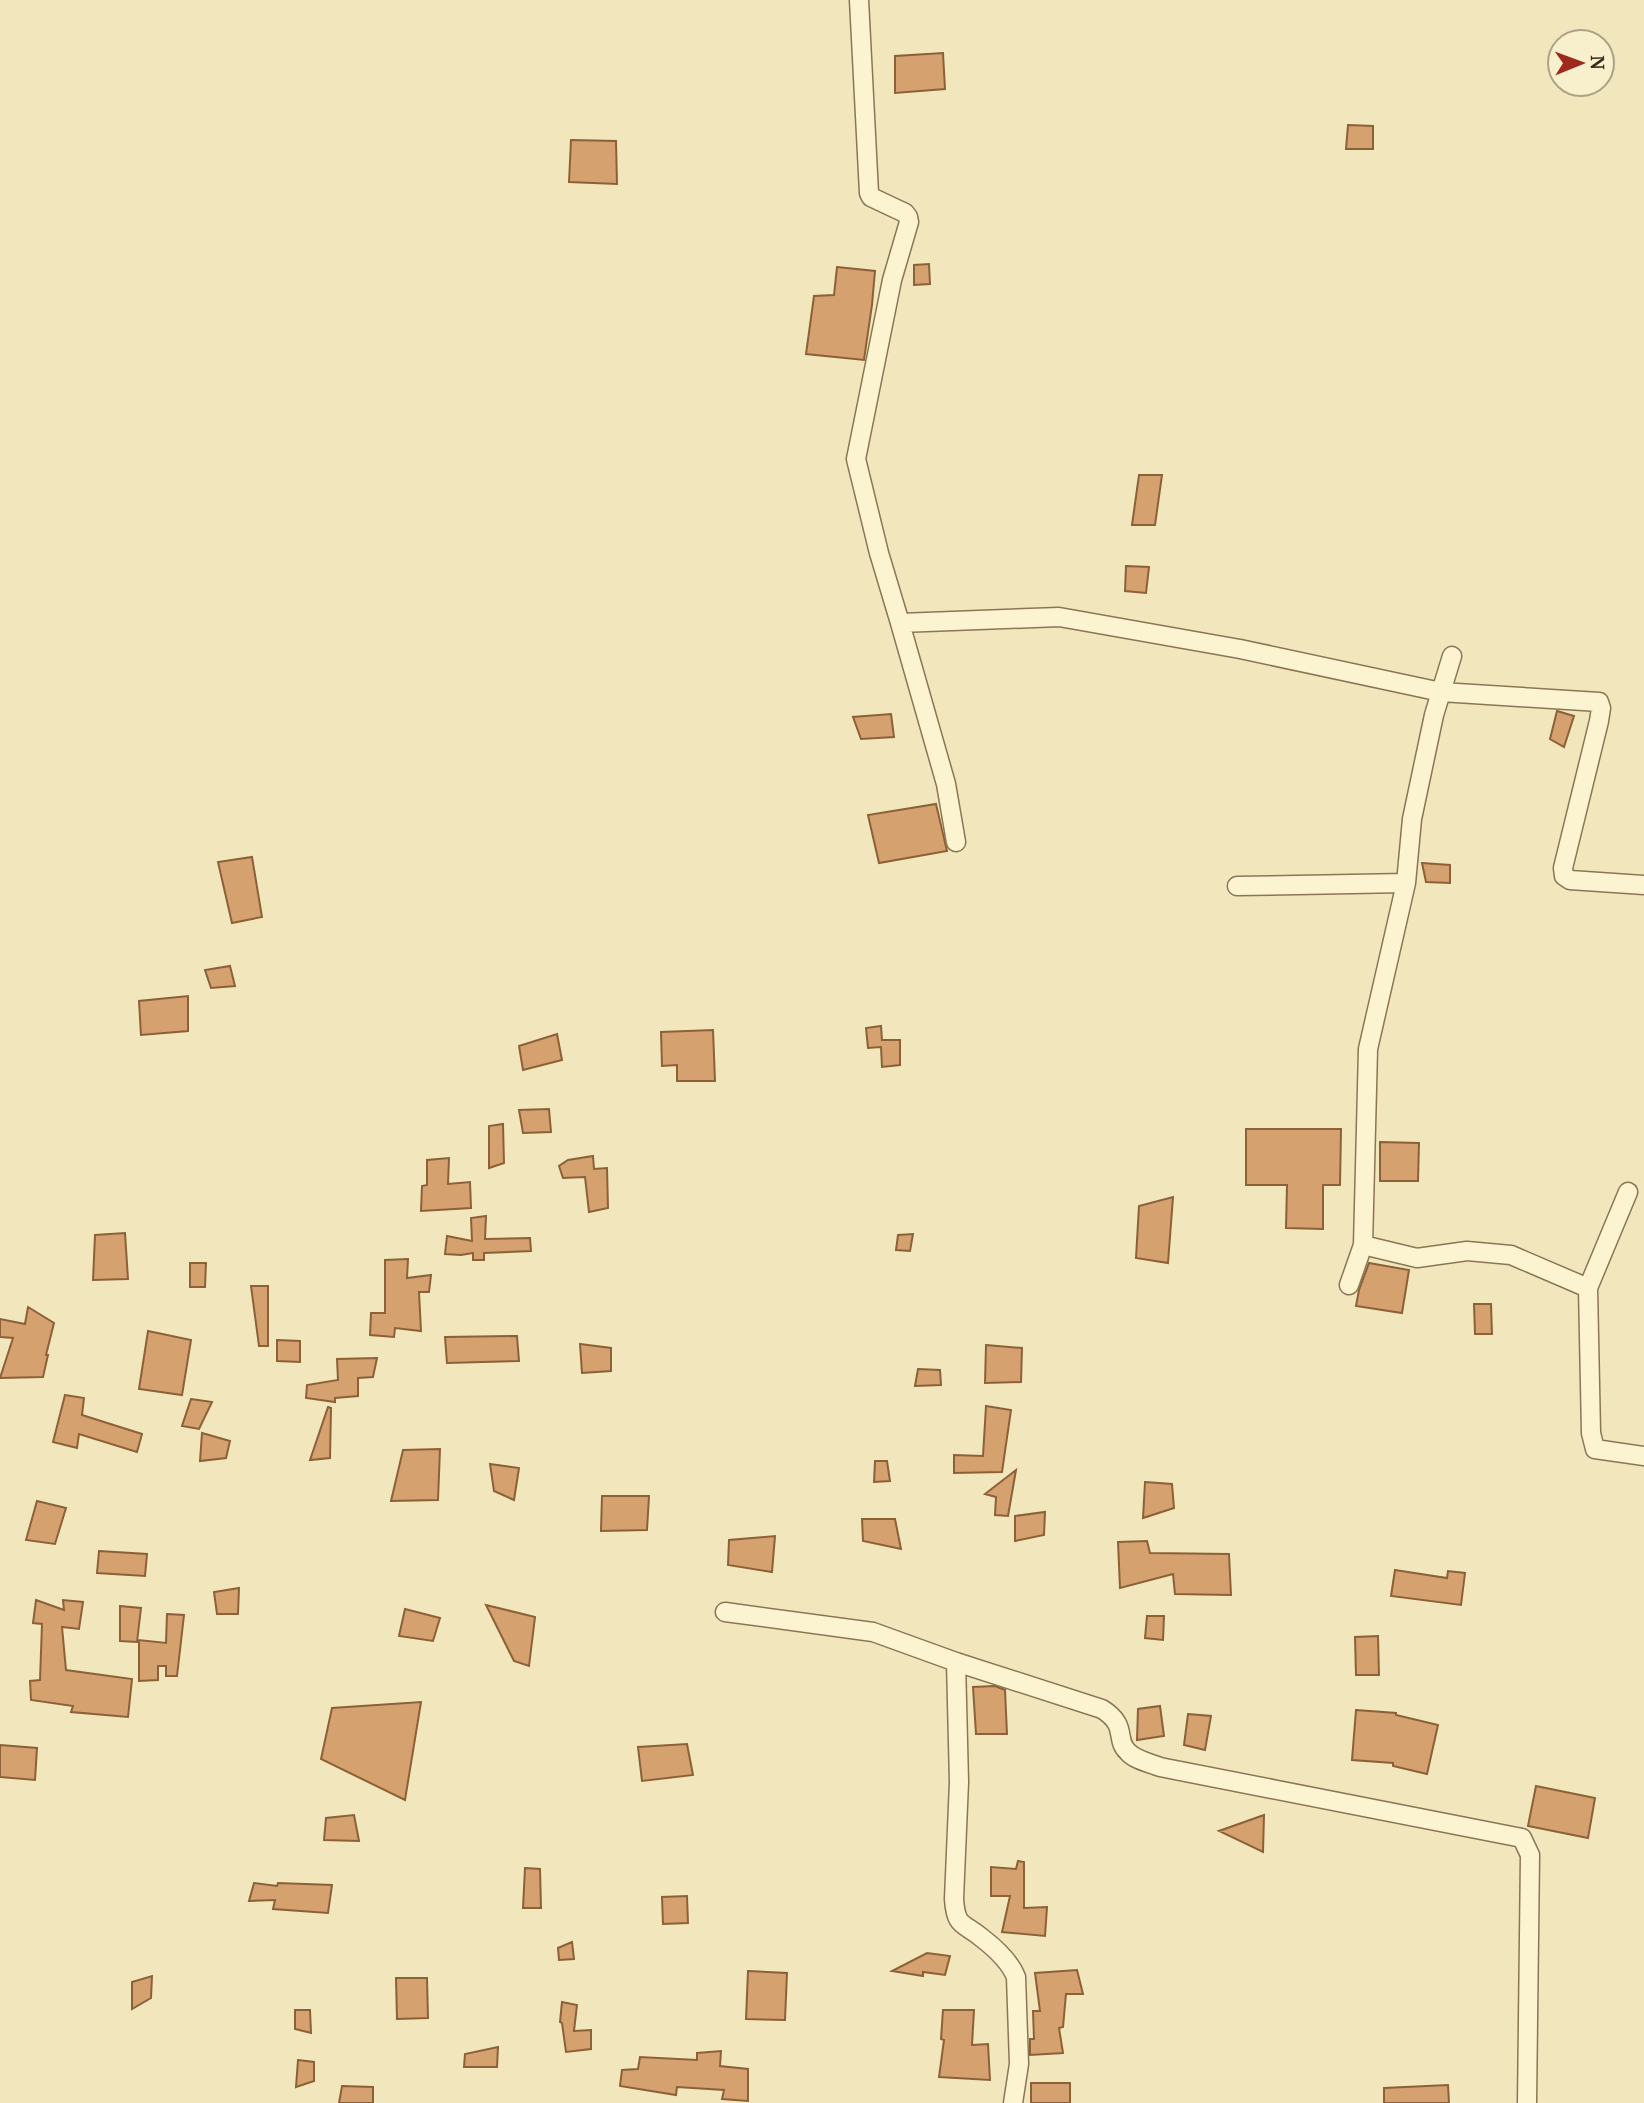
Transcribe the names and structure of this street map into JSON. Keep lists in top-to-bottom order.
{
  "north": "right"
}
